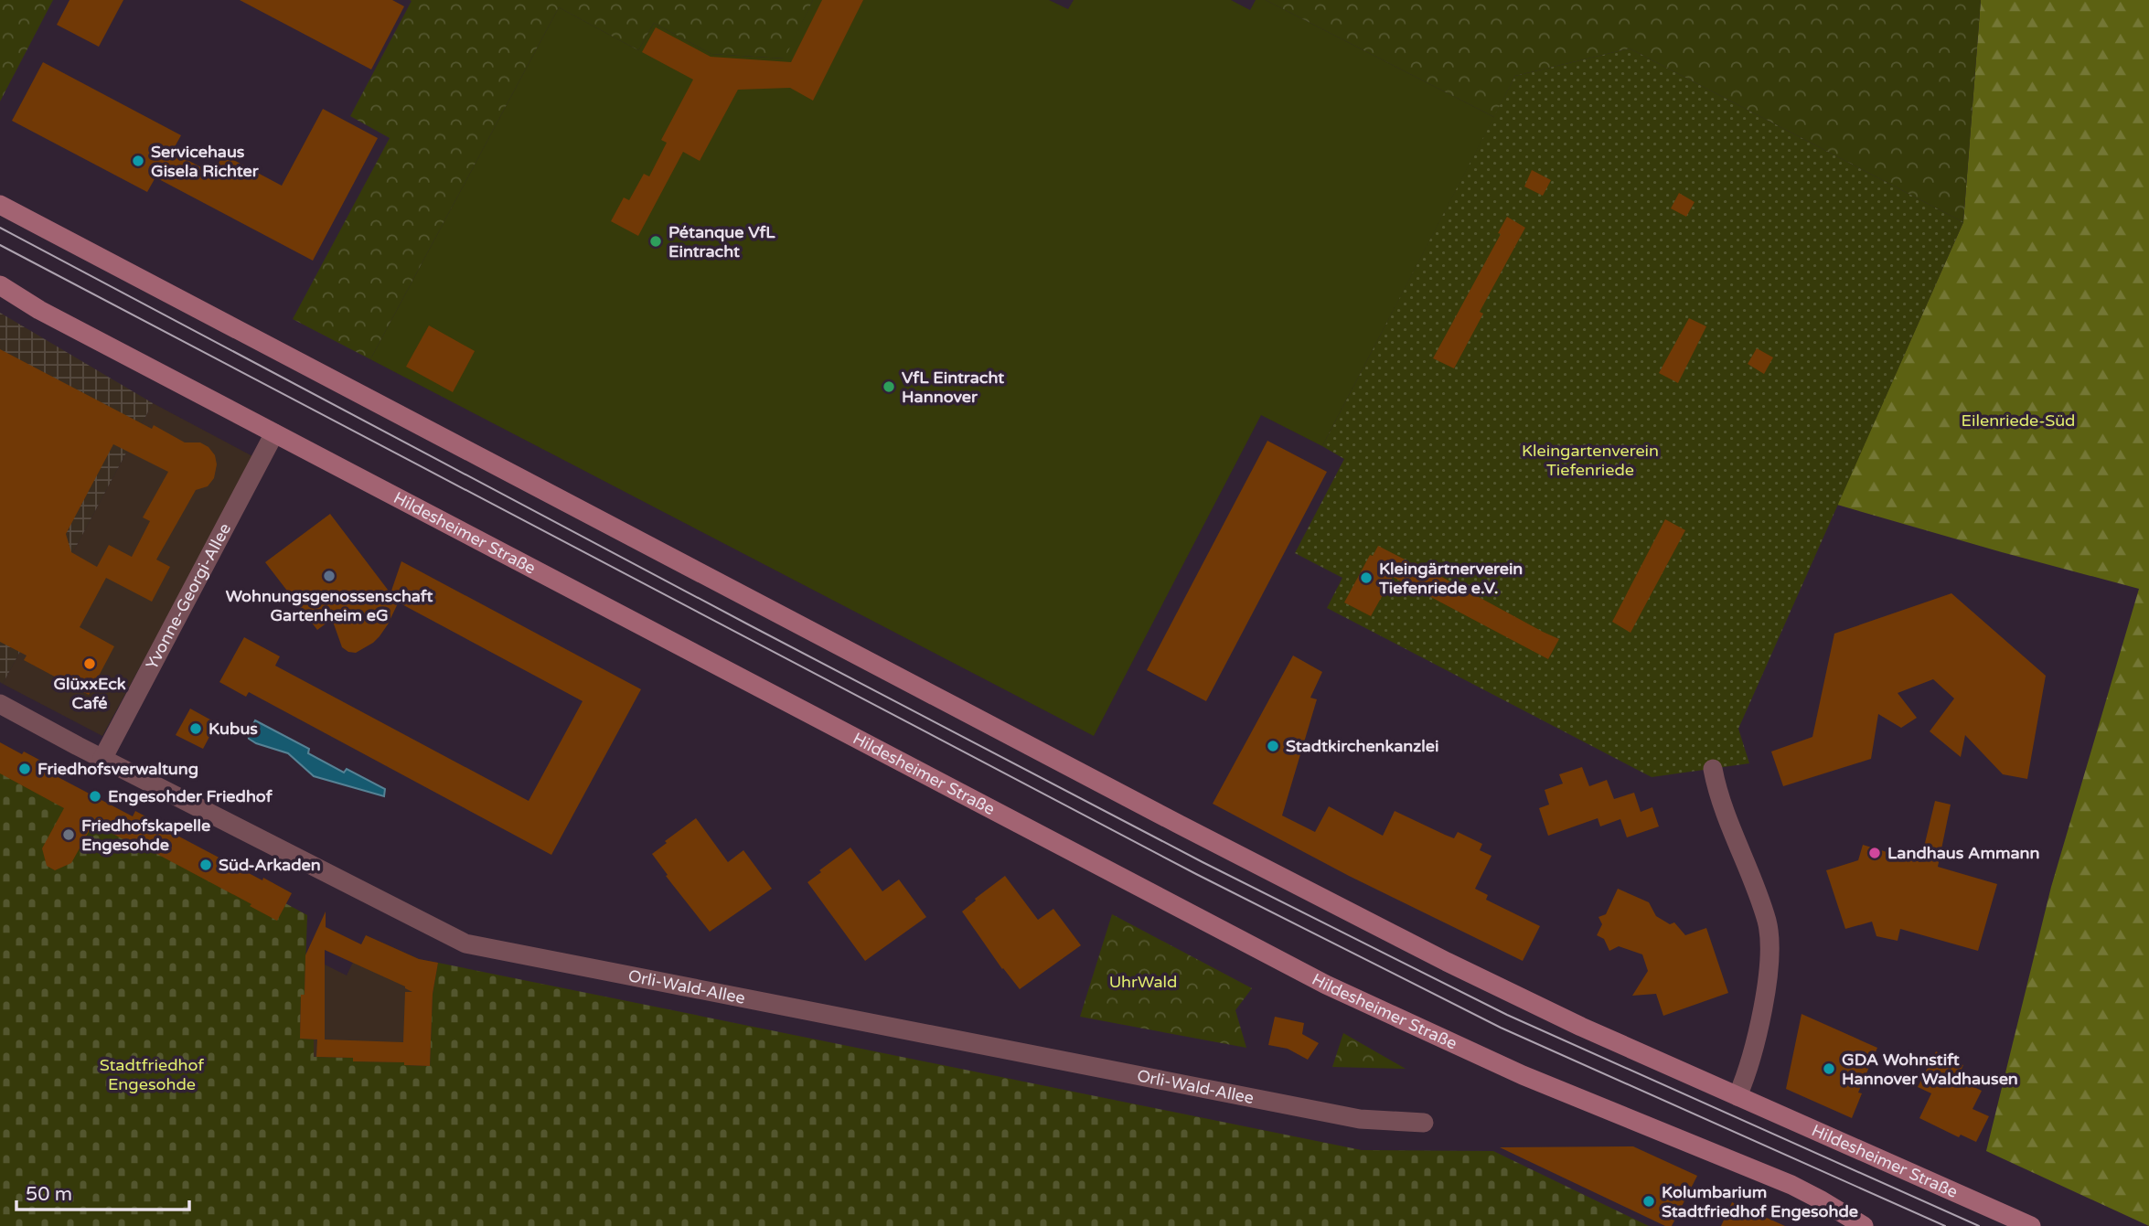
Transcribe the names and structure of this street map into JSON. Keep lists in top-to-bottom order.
{
  "streets": {
    "main road": ["Hildesheimer Straße"],
    "street": ["Yvonne-Georgi-Allee", "Orli-Wald-Allee"]
  },
  "crossings": [
    ["Hildesheimer Straße", "Yvonne-Georgi-Allee"],
    ["Yvonne-Georgi-Allee", "Orli-Wald-Allee"]
  ],
  "parks": [
    "Eilenriede-Süd",
    "Kleingartenverein Tiefenriede",
    "UhrWald",
    "Stadtfriedhof Engesohde"
  ],
  "places": [
    "Servicehaus Gisela Richter",
    "Pétanque VfL Eintracht",
    "VfL Eintracht Hannover",
    "Wohnungsgenossenschaft Gartenheim eG",
    "Kleingärtnerverein Tiefenriede e.V.",
    "GlüxxEck Café",
    "Kubus",
    "Stadtkirchenkanzlei",
    "Friedhofsverwaltung",
    "Engesohder Friedhof",
    "Friedhofskapelle Engesohde",
    "Landhaus Ammann",
    "Süd-Arkaden",
    "GDA Wohnstift Hannover Waldhausen",
    "Kolumbarium Stadtfriedhof Engesohde"
  ],
  "scale_bar": "50 m"
}
